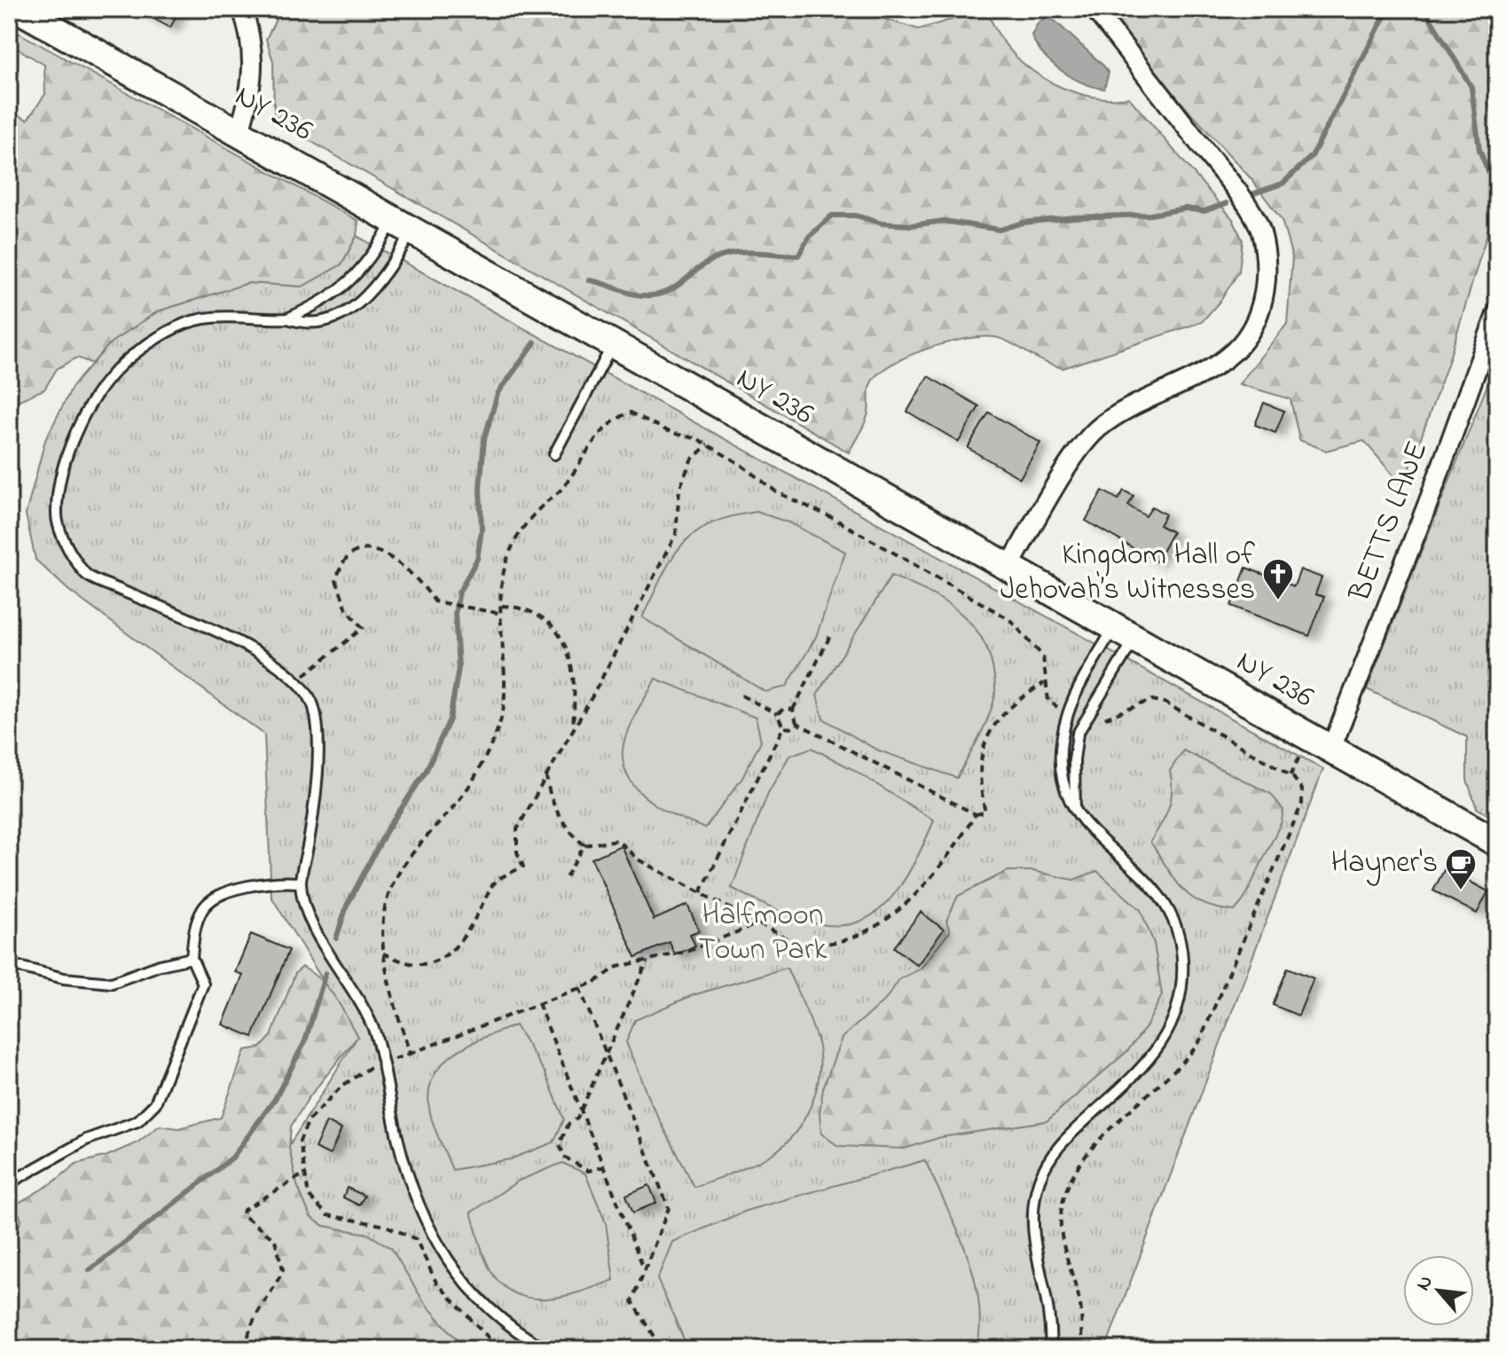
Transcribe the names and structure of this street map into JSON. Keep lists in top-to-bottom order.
{
  "streets": {
    "main road": ["NY 236"],
    "street": ["BETTS LANE"]
  },
  "crossings": [
    ["NY 236", "BETTS LANE"]
  ],
  "parks": ["Halfmoon Town Park"],
  "places": {
    "church": ["Kingdom Hall of Jehovah’s Witnesses"],
    "cafe": ["Hayner's"]
  },
  "north": "top left"
}
